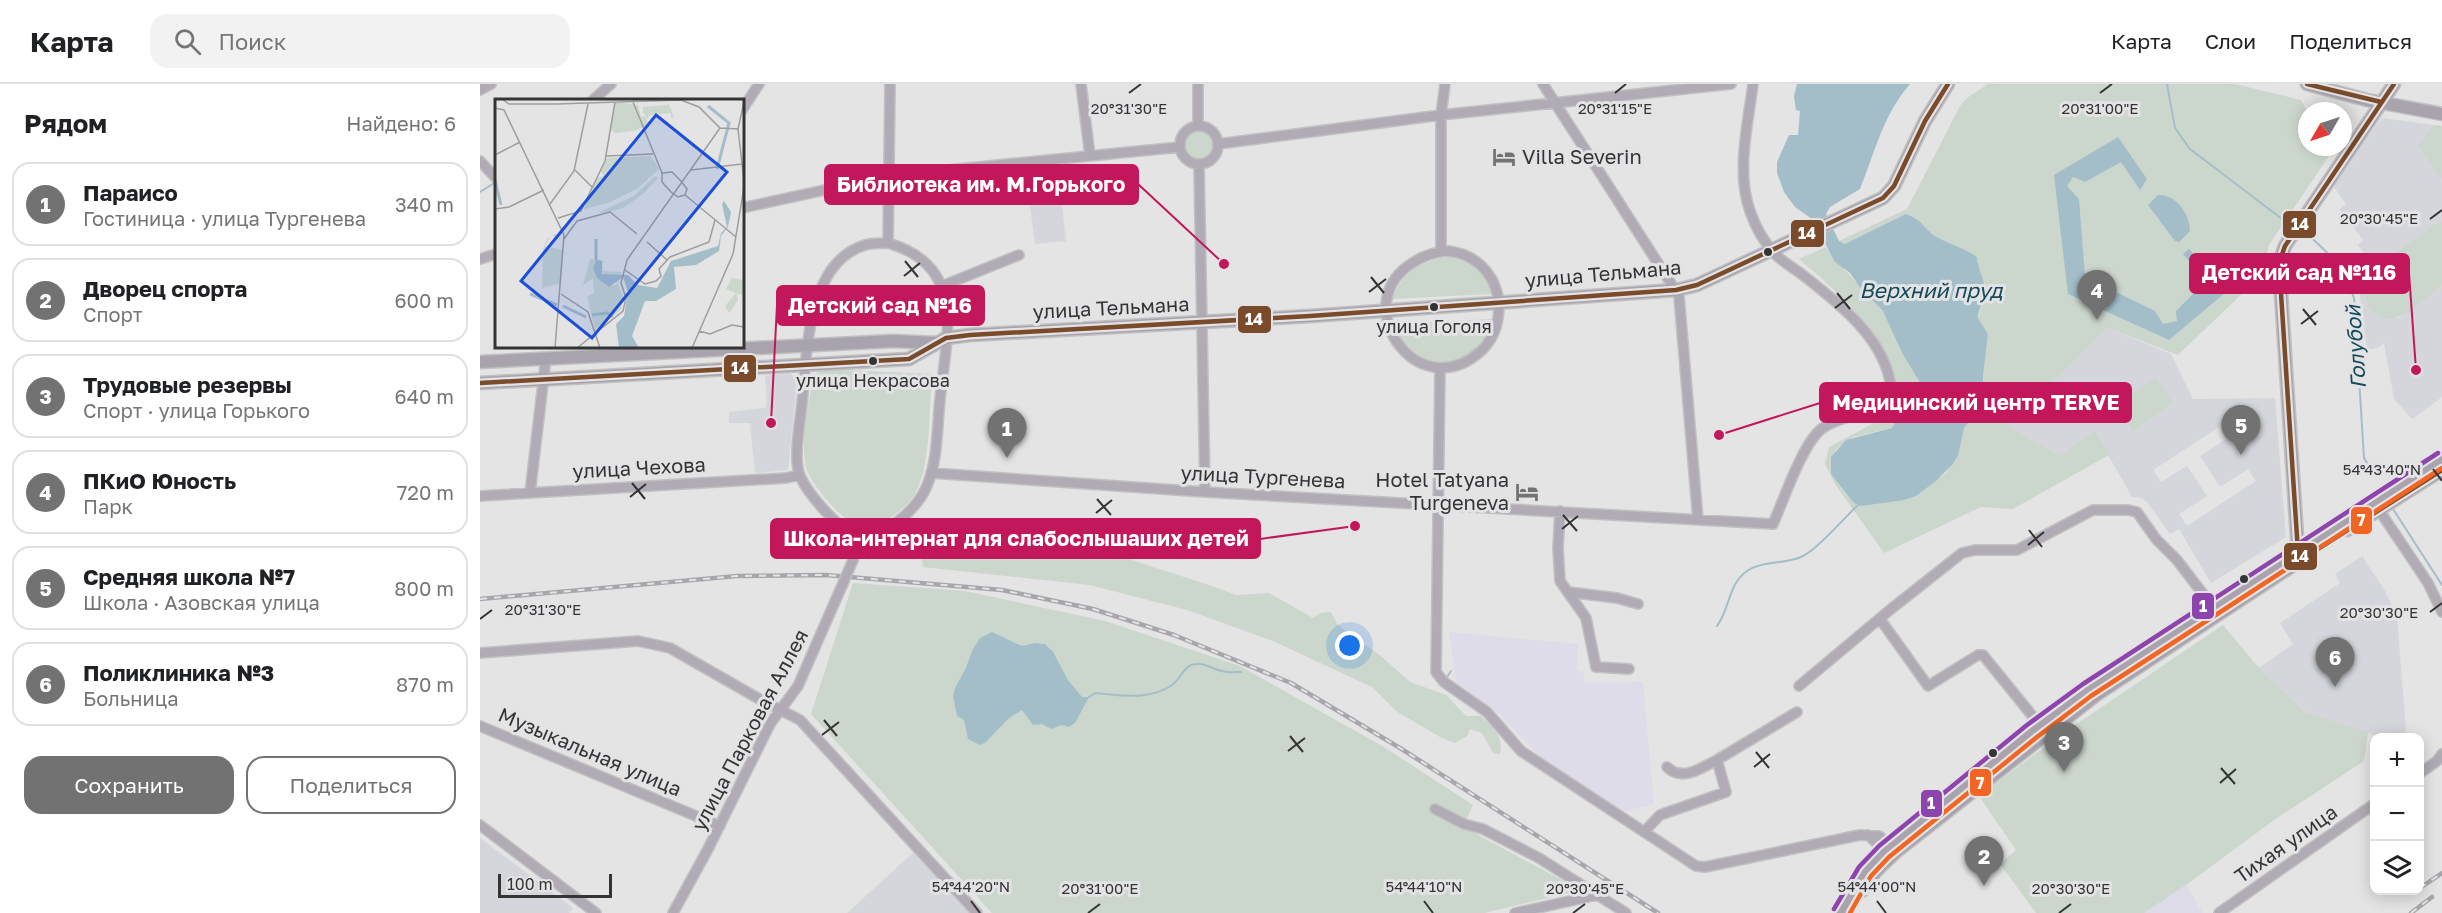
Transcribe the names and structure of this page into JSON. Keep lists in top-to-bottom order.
{
  "streets": {
    "main road": ["улица Тельмана"],
    "street": [
      "улица Чехова",
      "улица Тургенева",
      "улица Парковая Аллея",
      "Музыкальная улица",
      "Тихая улица"
    ]
  },
  "crossings": [
    ["улица Тельмана", "улица Тургенева"],
    ["улица Парковая Аллея", "Музыкальная улица"]
  ],
  "water": ["Верхний пруд", "Голубой"],
  "places": {
    "hotel": ["Villa Severin", "Hotel Tatyana Turgeneva"],
    "other": [
      "Библиотека им. М.Горького",
      "улица Гоголя",
      "улица Некрасова",
      "Детский сад №116",
      "Детский сад №16",
      "Медицинский центр TERVE",
      "Школа-интернат для слабослышаших детей"
    ]
  },
  "lines": ["transit line 14", "transit line 1", "transit line 7"],
  "scale_bar": "100 m",
  "north": "bottom left",
  "page": {
    "header": "Карта",
    "search": "Поиск",
    "nav": ["Карта", "Слои", "Поделиться"],
    "heading": ["Рядом", "Найдено: 6"],
    "list": [
      {
        "mark": "1",
        "name": "Параисо",
        "note": "Гостиница · улица Тургенева",
        "value": "340 m"
      },
      {
        "mark": "2",
        "name": "Дворец спорта",
        "note": "Спорт",
        "value": "600 m"
      },
      {
        "mark": "3",
        "name": "Трудовые резервы",
        "note": "Спорт · улица Горького",
        "value": "640 m"
      },
      {
        "mark": "4",
        "name": "ПКиО Юность",
        "note": "Парк",
        "value": "720 m"
      },
      {
        "mark": "5",
        "name": "Средняя школа №7",
        "note": "Школа · Азовская улица",
        "value": "800 m"
      },
      {
        "mark": "6",
        "name": "Поликлиника №3",
        "note": "Больница",
        "value": "870 m"
      }
    ],
    "pins": [
      "4",
      "5",
      "1",
      "6",
      "3",
      "2"
    ],
    "map_buttons": ["+", "−"],
    "buttons": ["Сохранить", "Поделиться"],
    "scale": "100 m"
  },
  "coordinates": [
    "20°31'30\"E",
    "20°31'15\"E",
    "20°31'00\"E",
    "20°30'45\"E",
    "54°43'40\"N",
    "20°30'30\"E",
    "54°44'20\"N",
    "54°44'10\"N",
    "54°44'00\"N"
  ]
}
